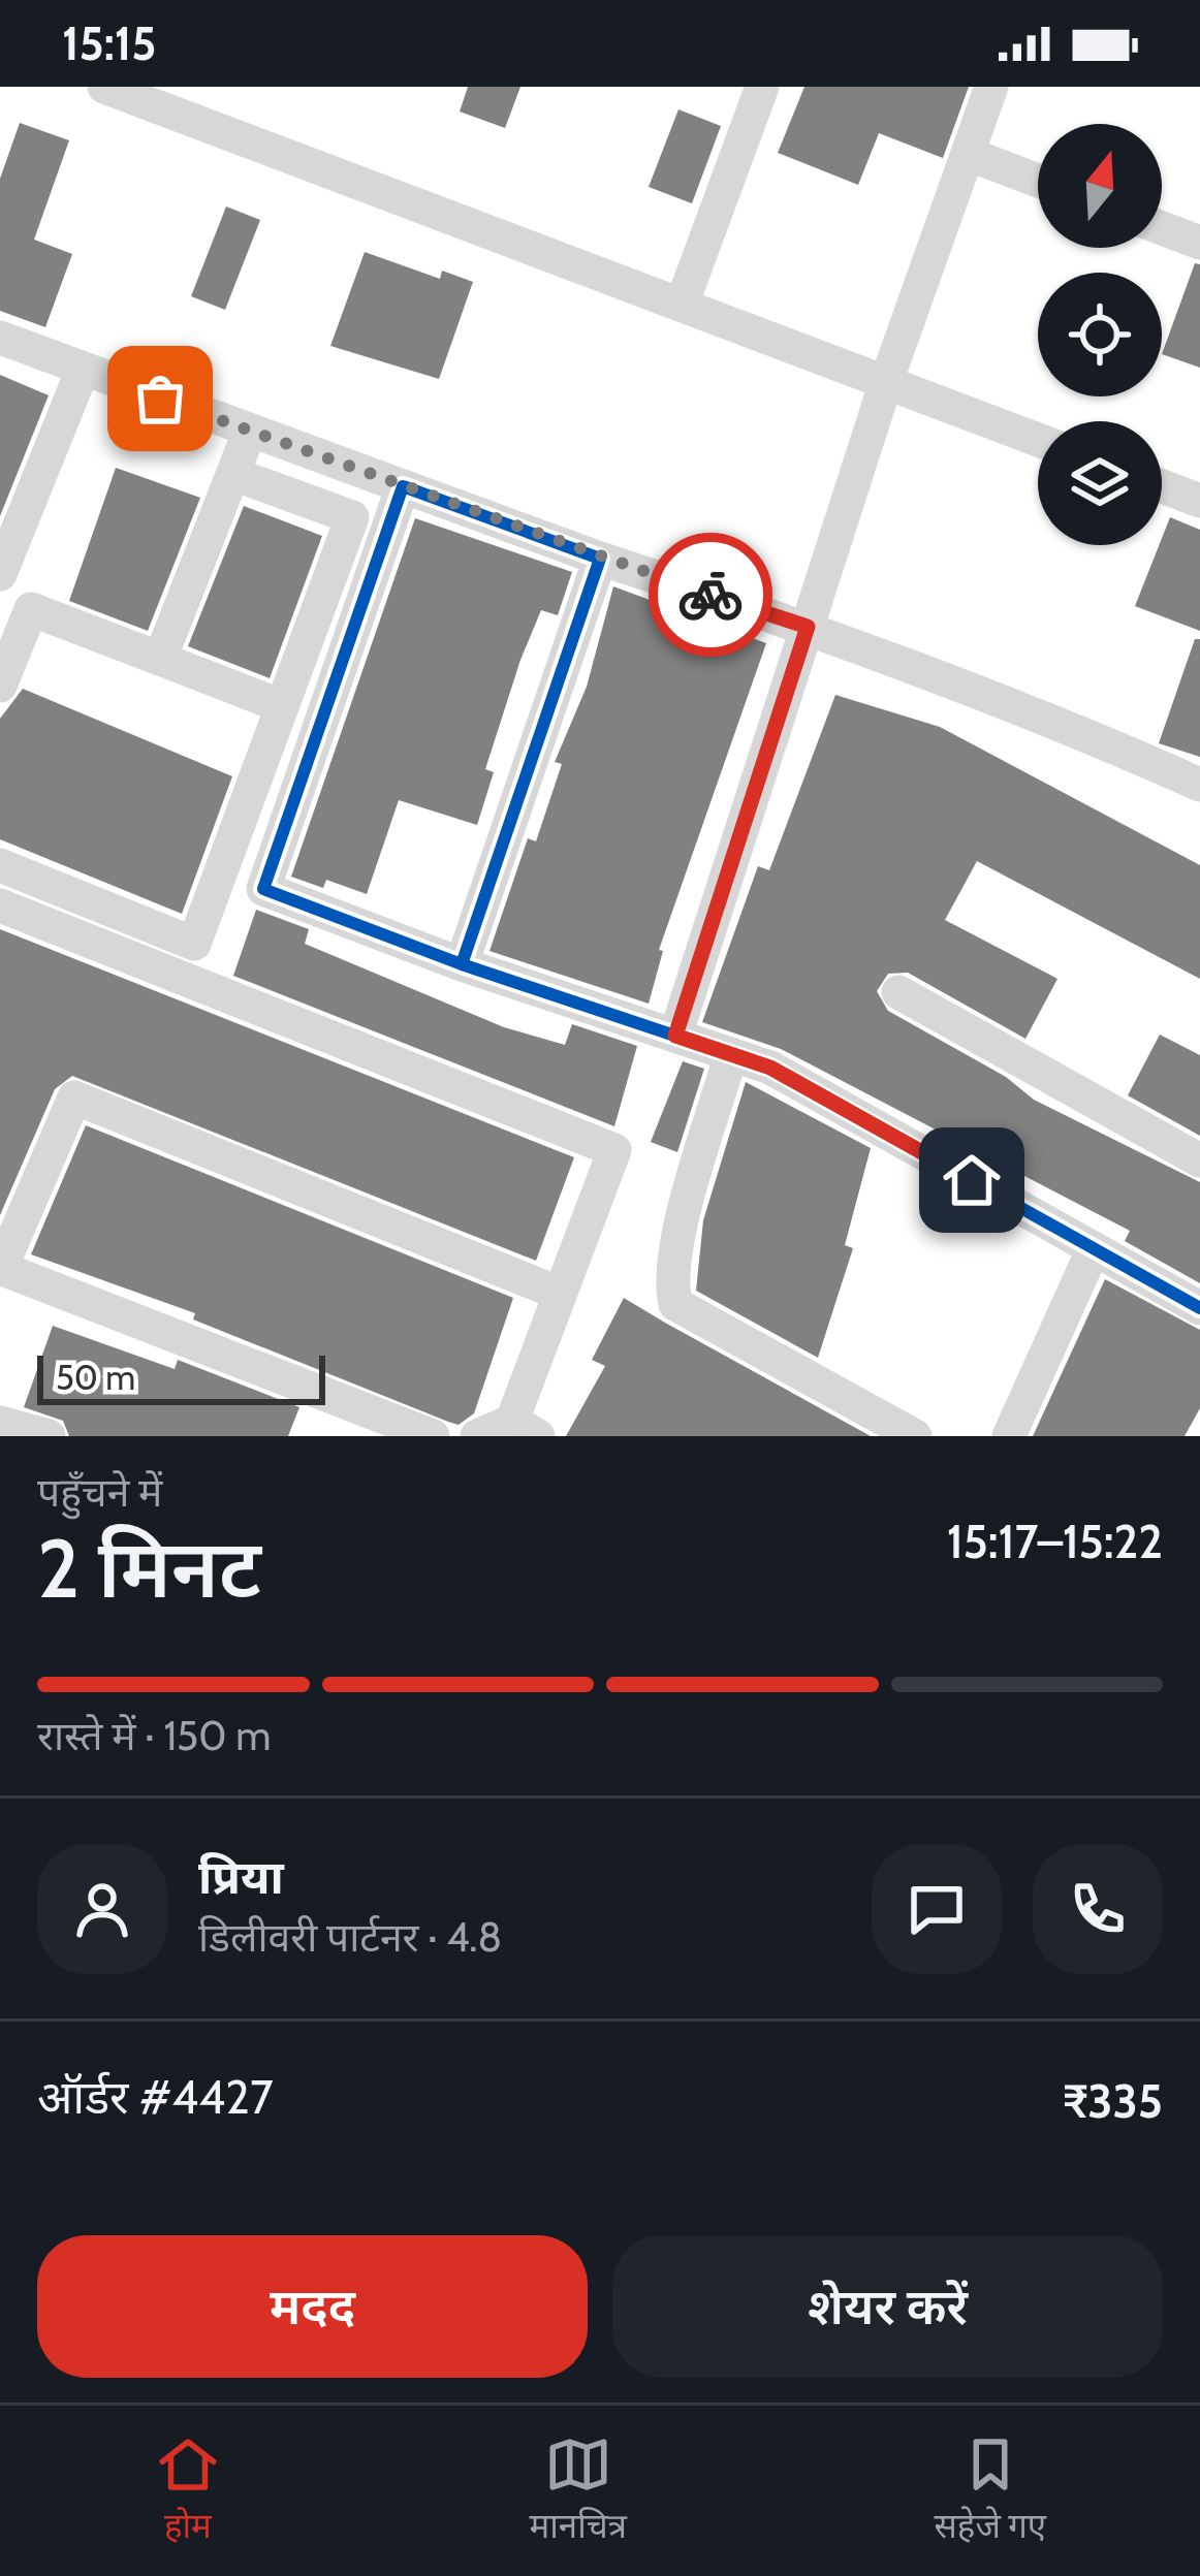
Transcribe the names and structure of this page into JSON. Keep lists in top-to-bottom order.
{
  "scale_bar": "50 m",
  "north": "top",
  "page": {
    "status": "15:15",
    "scale": "50 m",
    "heading": ["2 मिनट", "पहुँचने में", "15:17–15:22"],
    "panel": [
      "प्रिया",
      "डिलीवरी पार्टनर · 4.8",
      "ऑर्डर #4427",
      "₹335"
    ],
    "bar": "रास्ते में · 150 m",
    "buttons": ["मदद", "शेयर करें"],
    "tabs": ["होम", "मानचित्र", "सहेजे गए"]
  }
}
